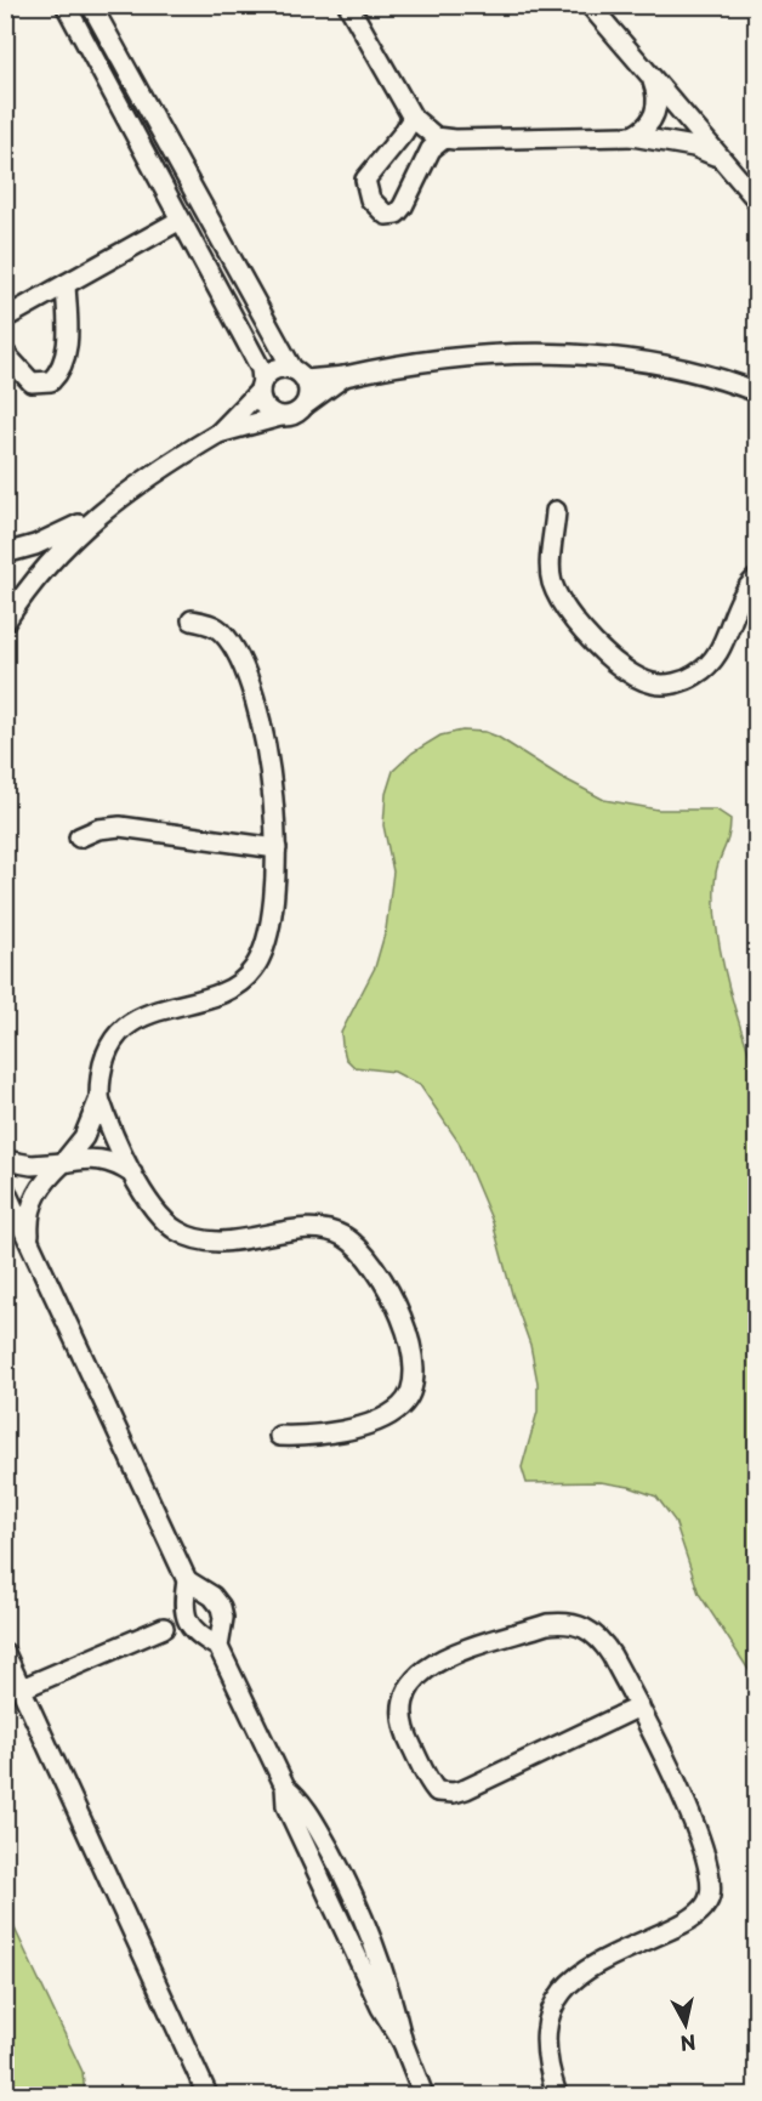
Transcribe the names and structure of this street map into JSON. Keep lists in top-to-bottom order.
{
  "north": "bottom"
}
